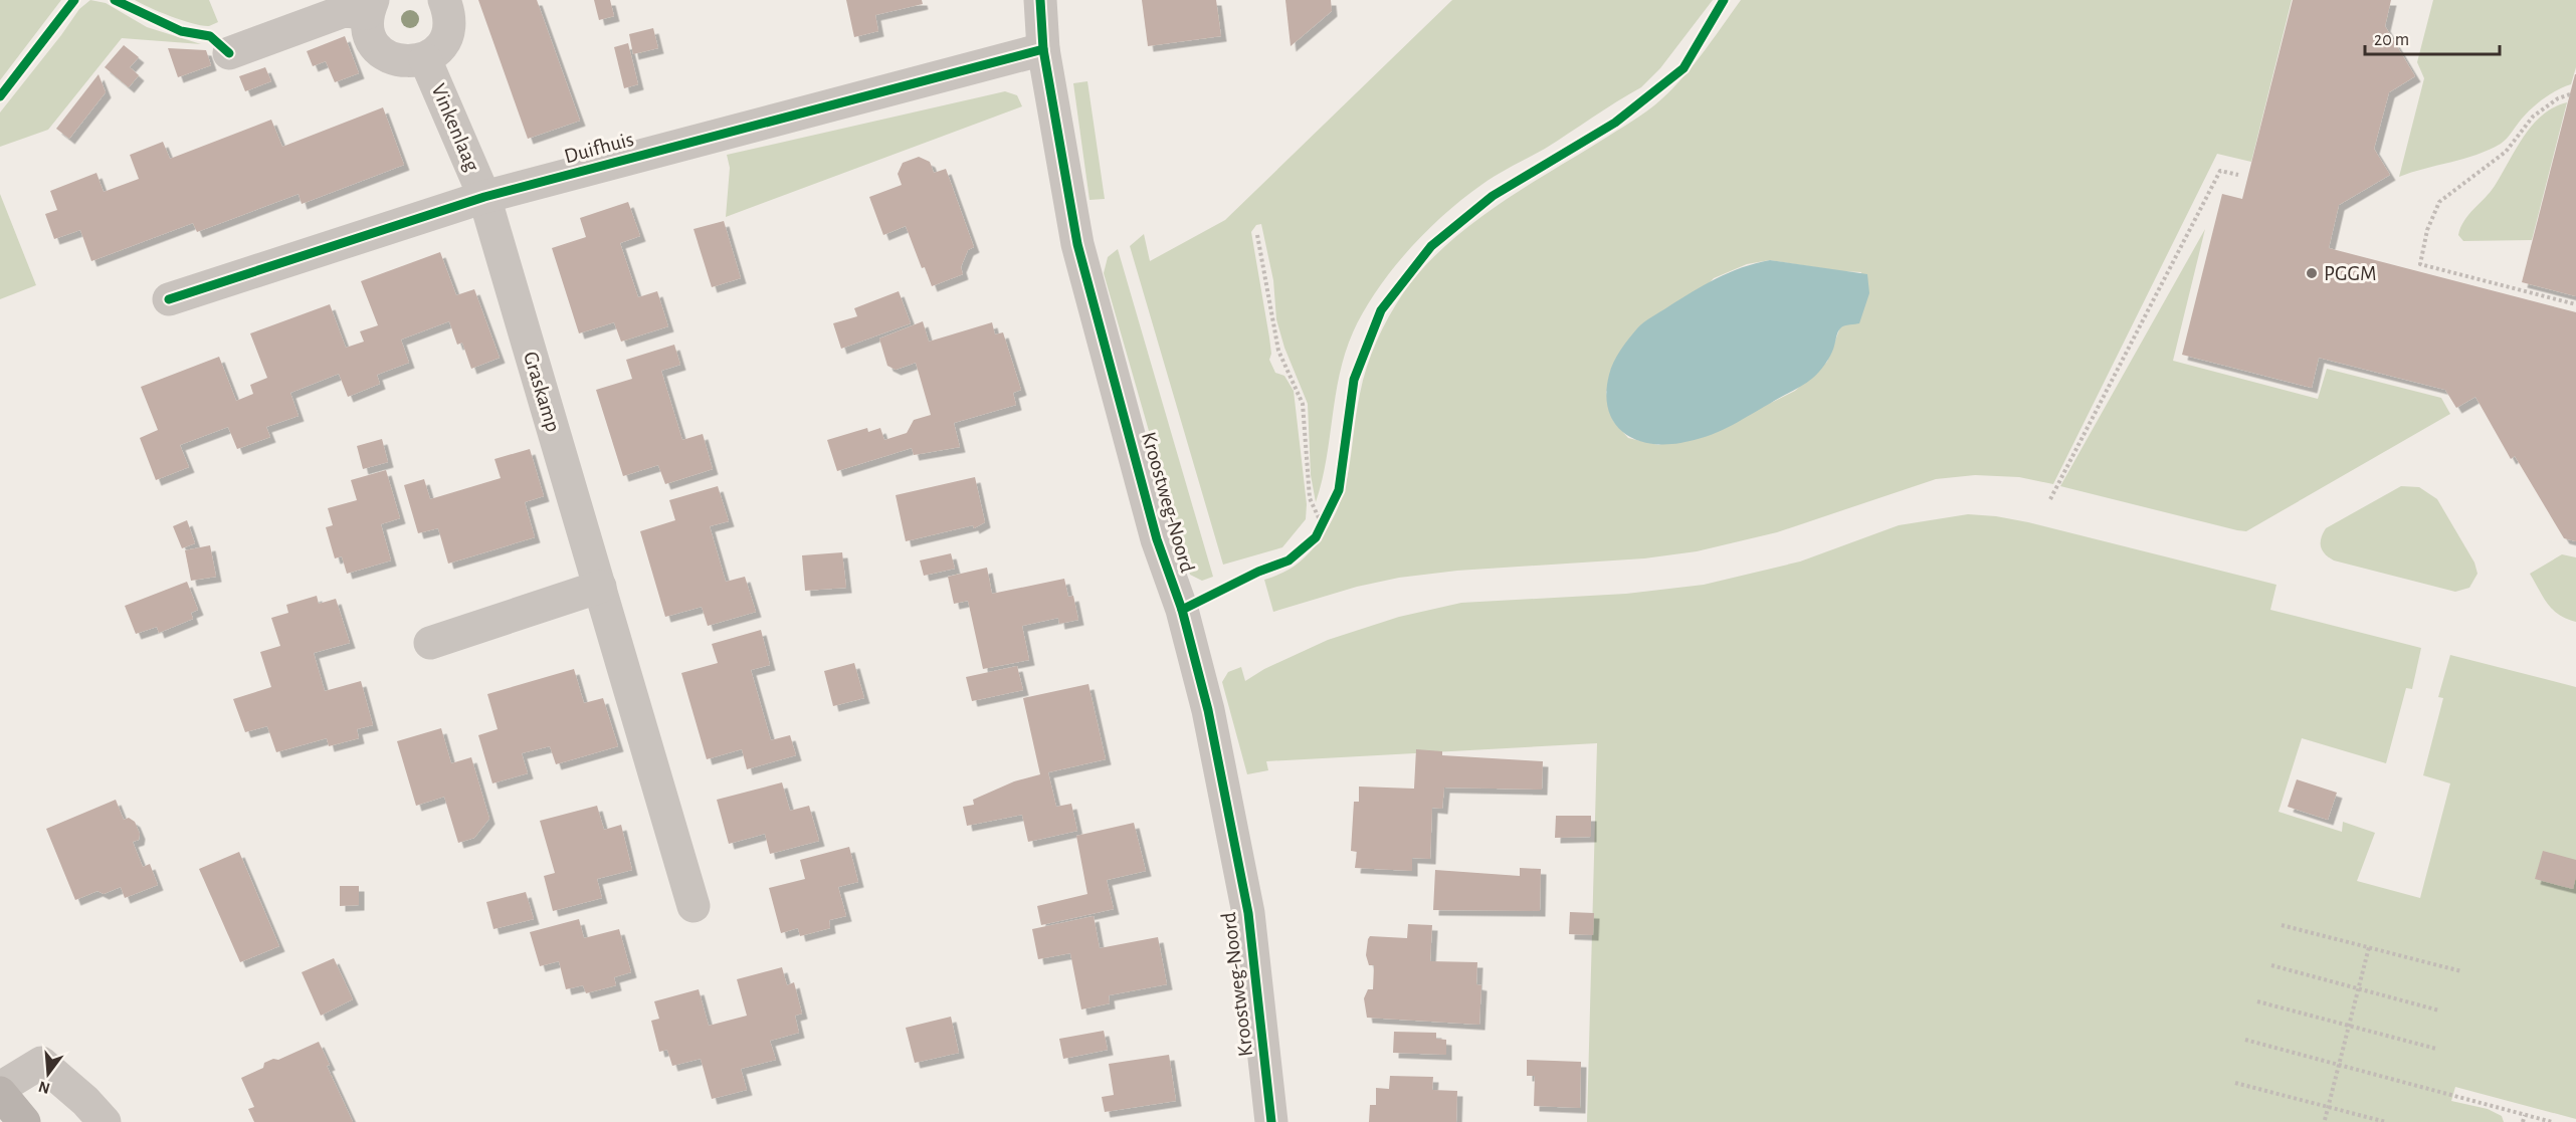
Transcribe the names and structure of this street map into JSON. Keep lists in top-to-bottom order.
{
  "streets": {
    "street": [
      "Vinkenlaag",
      "Duifhuis",
      "Graskamp",
      "Kroostweg-Noord"
    ]
  },
  "crossings": [
    ["Vinkenlaag", "Duifhuis"],
    ["Vinkenlaag", "Graskamp"],
    ["Duifhuis", "Graskamp"],
    ["Duifhuis", "Kroostweg-Noord"]
  ],
  "places": ["PGGM"],
  "scale_bar": "20 m",
  "north": "bottom"
}
